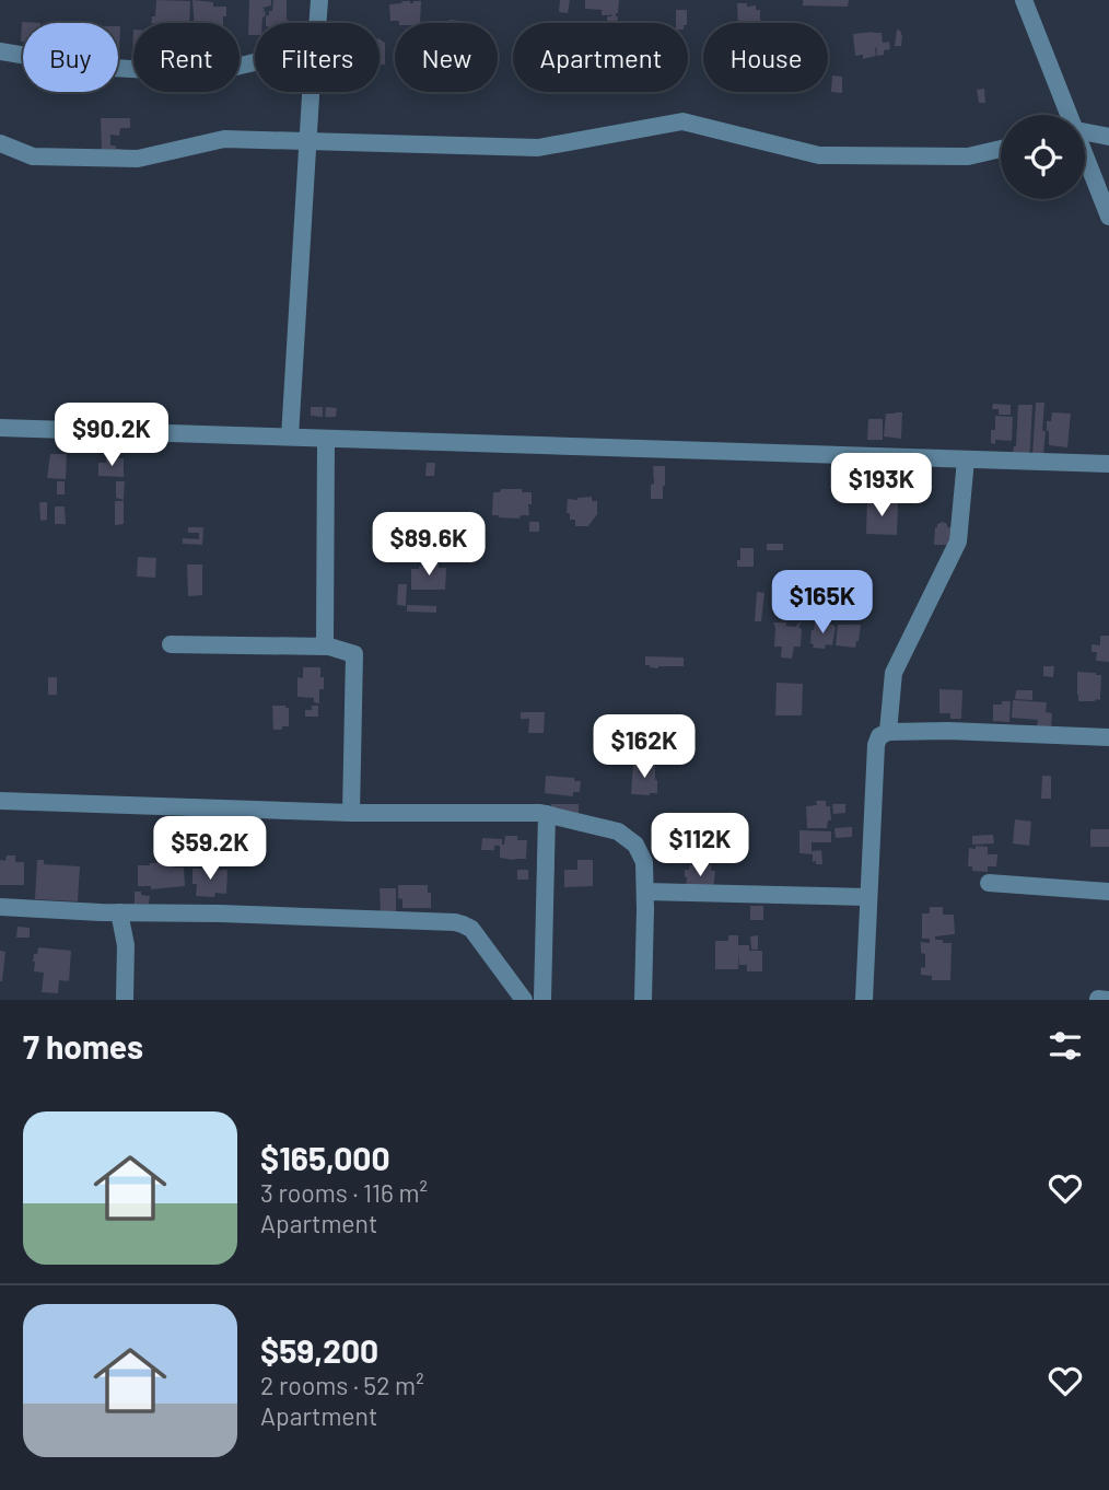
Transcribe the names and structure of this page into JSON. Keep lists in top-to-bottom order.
{
  "page": {
    "chip": [
      "Buy",
      "Rent",
      "Filters",
      "New",
      "Apartment",
      "House"
    ],
    "price": [
      "$90.2K",
      "$193K",
      "$89.6K",
      "$165K",
      "$162K",
      "$112K",
      "$59.2K"
    ],
    "heading": "7 homes",
    "list": [
      {
        "name": "$165,000",
        "note": "3 rooms · 116 m² · Apartment"
      },
      {
        "name": "$59,200",
        "note": "2 rooms · 52 m² · Apartment"
      }
    ]
  }
}
